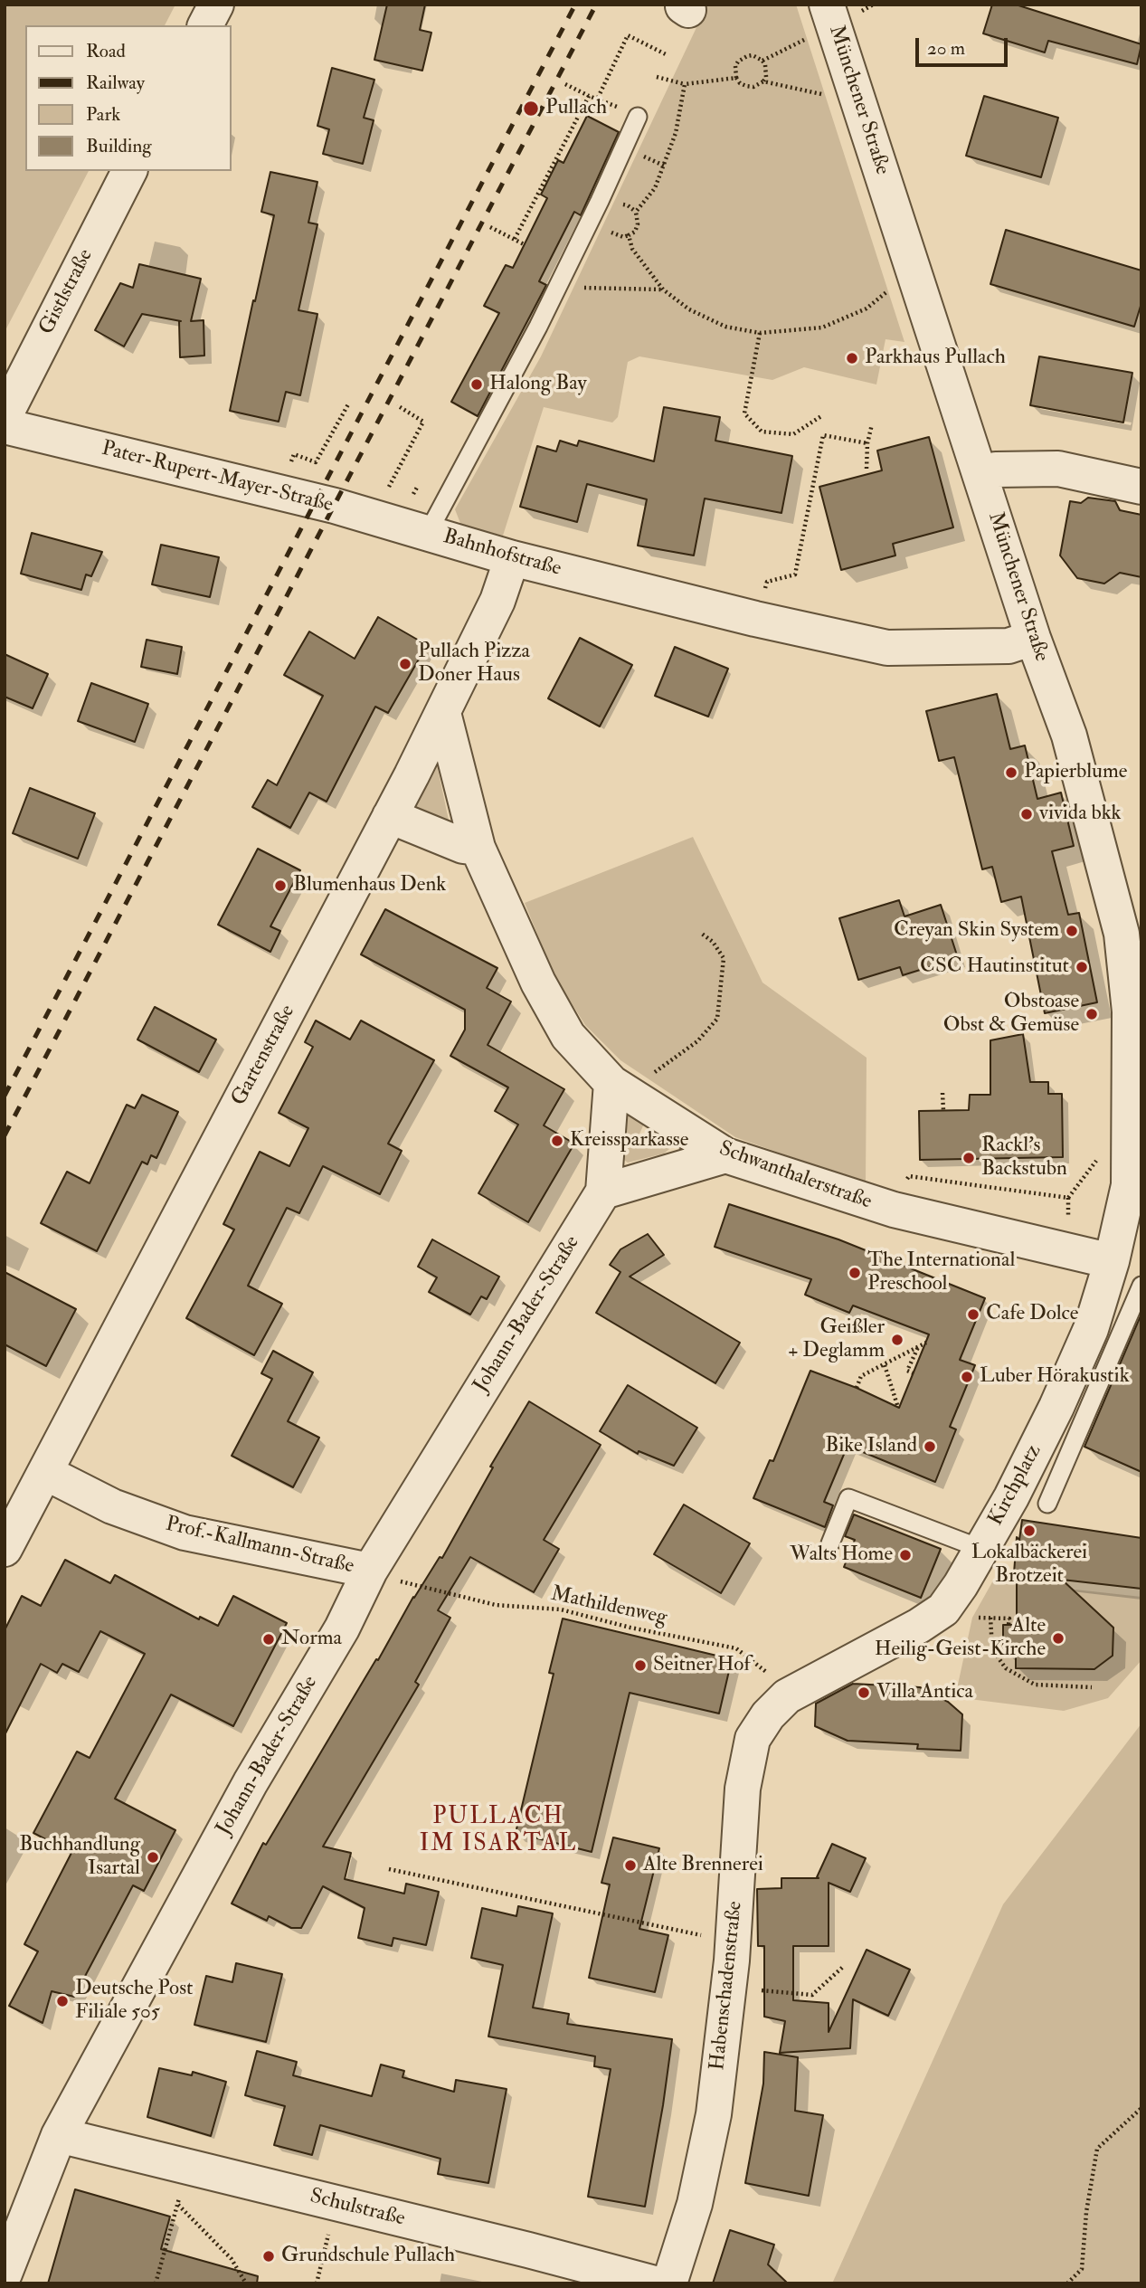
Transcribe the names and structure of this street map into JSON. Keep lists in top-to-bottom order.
{
  "streets": {
    "street": [
      "Münchener Straße",
      "Gistlstraße",
      "Pater-Rupert-Mayer-Straße",
      "Bahnhofstraße",
      "Gartenstraße",
      "Schwanthalerstraße",
      "Johann-Bader-Straße",
      "Kirchplatz",
      "Prof.-Kallmann-Straße",
      "Habenschadenstraße",
      "Schulstraße"
    ],
    "path": ["Mathildenweg"]
  },
  "crossings": [
    ["Münchener Straße", "Bahnhofstraße"],
    ["Münchener Straße", "Kirchplatz"],
    ["Pater-Rupert-Mayer-Straße", "Bahnhofstraße"],
    ["Bahnhofstraße", "Gartenstraße"],
    ["Gartenstraße", "Schwanthalerstraße"],
    ["Gartenstraße", "Prof.-Kallmann-Straße"],
    ["Schwanthalerstraße", "Johann-Bader-Straße"],
    ["Schwanthalerstraße", "Kirchplatz"],
    ["Johann-Bader-Straße", "Prof.-Kallmann-Straße"],
    ["Johann-Bader-Straße", "Mathildenweg"],
    ["Johann-Bader-Straße", "Schulstraße"],
    ["Kirchplatz", "Mathildenweg"],
    ["Kirchplatz", "Habenschadenstraße"],
    ["Prof.-Kallmann-Straße", "Mathildenweg"],
    ["Mathildenweg", "Habenschadenstraße"]
  ],
  "districts": ["PULLACH IM ISARTAL"],
  "places": [
    "Pullach",
    "Parkhaus Pullach",
    "Halong Bay",
    "Pullach Pizza Doner Haus",
    "Papierblume",
    "vivida bkk",
    "Blumenhaus Denk",
    "Creyan Skin System",
    "CSC Hautinstitut",
    "Obstoase Obst & Gemüse",
    "Kreissparkasse",
    "Rackl's Backstubn",
    "The International Preschool",
    "Cafe Dolce",
    "Geißler + Deglamm",
    "Luber Hörakustik",
    "Bike Island",
    "Lokalbäckerei Brotzeit",
    "Walts Home",
    "Alte Heilig-Geist-Kirche",
    "Norma",
    "Seitner Hof",
    "Villa Antica",
    "Buchhandlung Isartal",
    "Alte Brennerei",
    "Deutsche Post Filiale 505",
    "Grundschule Pullach"
  ],
  "legend": [
    "Road",
    "Railway",
    "Park",
    "Building"
  ],
  "scale_bar": "20 m"
}
